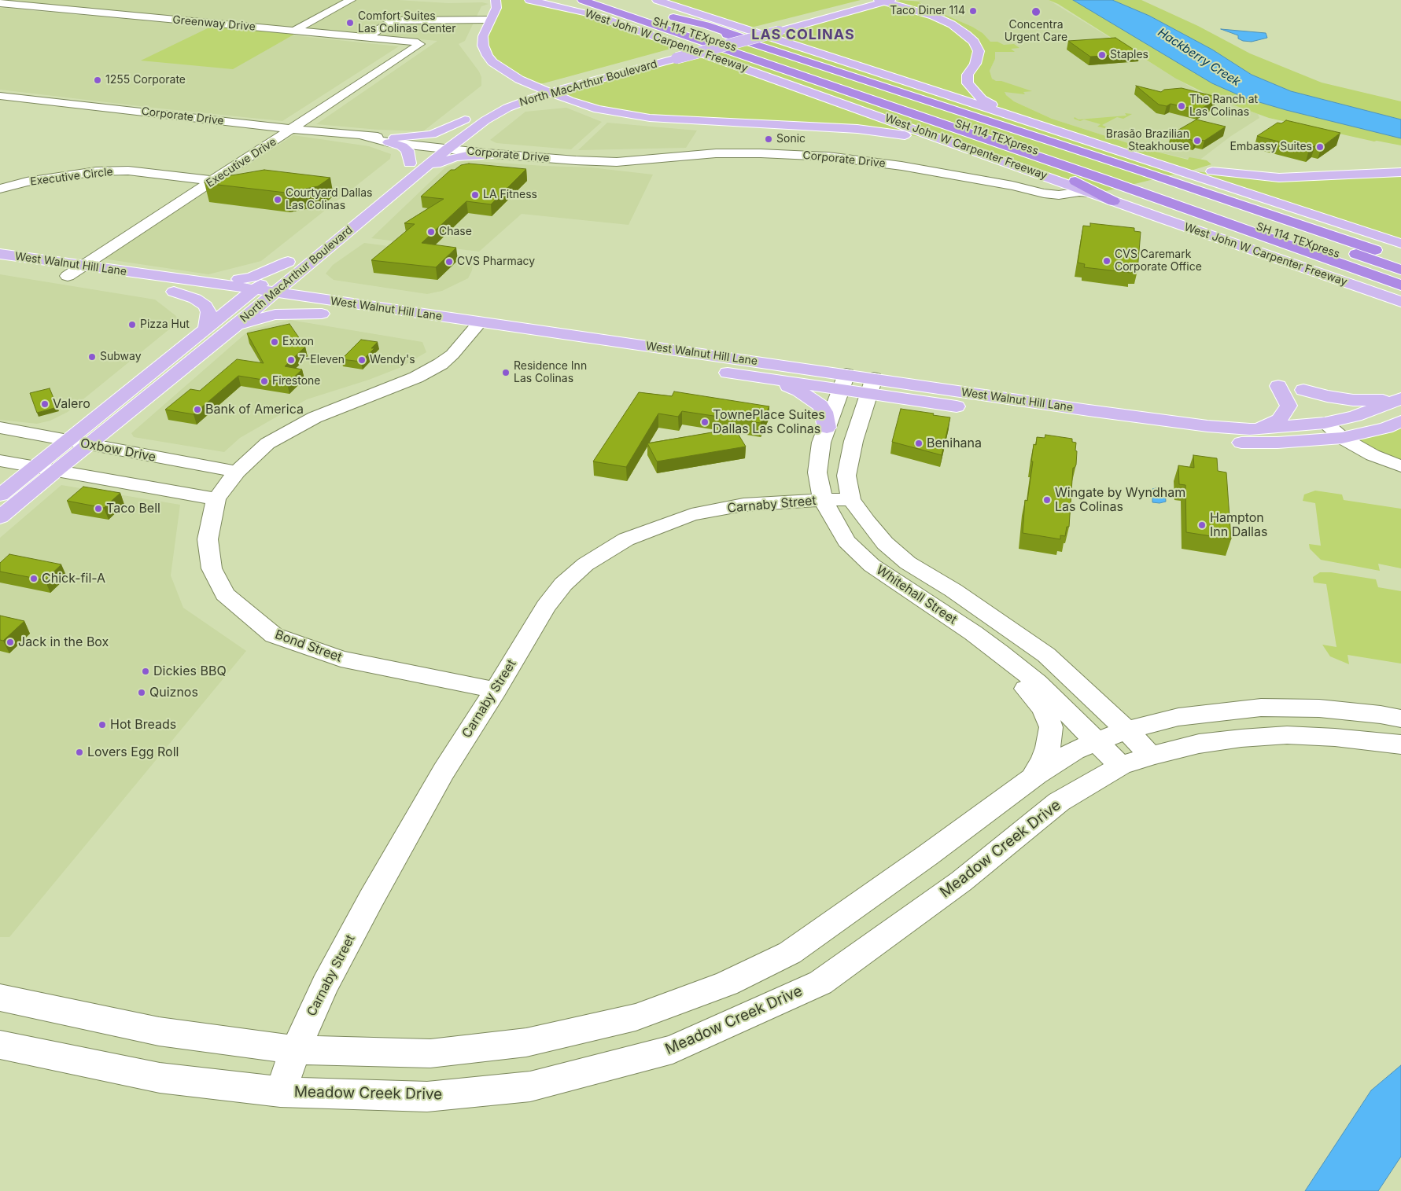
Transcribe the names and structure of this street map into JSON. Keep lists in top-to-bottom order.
{
  "streets": {
    "highway": ["SH 114 TEXpress", "West John W Carpenter Freeway"],
    "main road": ["North MacArthur Boulevard", "West Walnut Hill Lane"],
    "street": [
      "Greenway Drive",
      "Corporate Drive",
      "Executive Drive",
      "Executive Circle",
      "Oxbow Drive",
      "Carnaby Street",
      "Whitehall Street",
      "Bond Street",
      "Meadow Creek Drive"
    ]
  },
  "crossings": [
    ["Greenway Drive", "Executive Drive"],
    ["West John W Carpenter Freeway", "Corporate Drive"],
    ["North MacArthur Boulevard", "Corporate Drive"],
    ["North MacArthur Boulevard", "West Walnut Hill Lane"],
    ["North MacArthur Boulevard", "Oxbow Drive"],
    ["Corporate Drive", "Executive Drive"],
    ["Executive Drive", "Executive Circle"],
    ["Executive Drive", "West Walnut Hill Lane"],
    ["West Walnut Hill Lane", "Whitehall Street"],
    ["West Walnut Hill Lane", "Bond Street"],
    ["Oxbow Drive", "Bond Street"],
    ["Carnaby Street", "Whitehall Street"],
    ["Carnaby Street", "Bond Street"],
    ["Carnaby Street", "Meadow Creek Drive"],
    ["Whitehall Street", "Meadow Creek Drive"]
  ],
  "districts": ["LAS COLINAS"],
  "water": ["Hackberry Creek"],
  "places": [
    "Taco Diner 114",
    "Concentra Urgent Care",
    "Comfort Suites Las Colinas Center",
    "Staples",
    "1255 Corporate",
    "The Ranch at Las Colinas",
    "Sonic",
    "Brasão Brazilian Steakhouse",
    "Embassy Suites",
    "LA Fitness",
    "Courtyard Dallas Las Colinas",
    "Chase",
    "CVS Caremark Corporate Office",
    "CVS Pharmacy",
    "Pizza Hut",
    "Exxon",
    "Subway",
    "7-Eleven",
    "Wendy's",
    "Residence Inn Las Colinas",
    "Firestone",
    "Valero",
    "Bank of America",
    "TownePlace Suites Dallas Las Colinas",
    "Benihana",
    "Wingate by Wyndham Las Colinas",
    "Taco Bell",
    "Hampton Inn Dallas",
    "Chick-fil-A",
    "Jack in the Box",
    "Dickies BBQ",
    "Quiznos",
    "Hot Breads",
    "Lovers Egg Roll"
  ]
}
